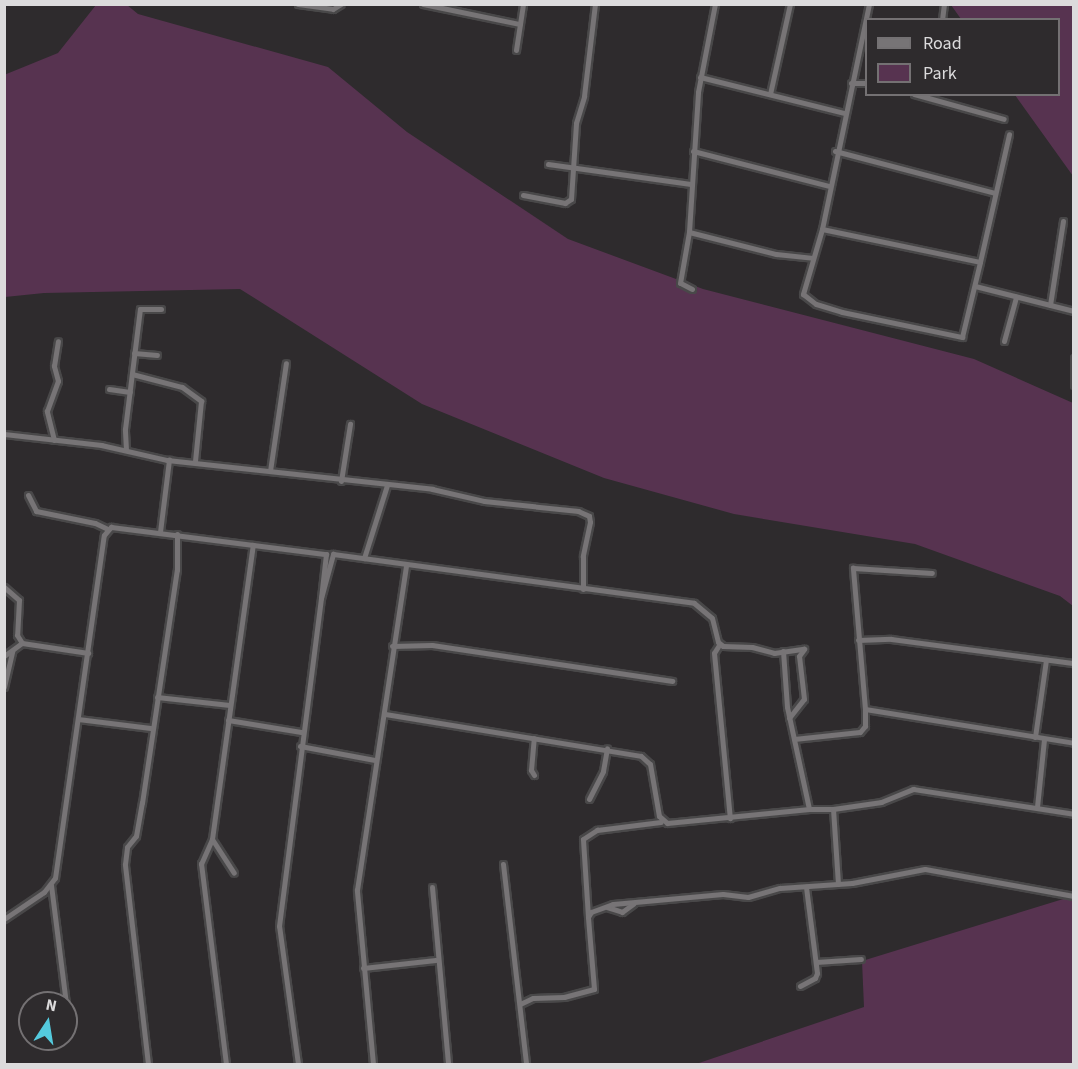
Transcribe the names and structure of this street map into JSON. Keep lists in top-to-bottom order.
{
  "legend": ["Road", "Park"],
  "north": "top"
}
